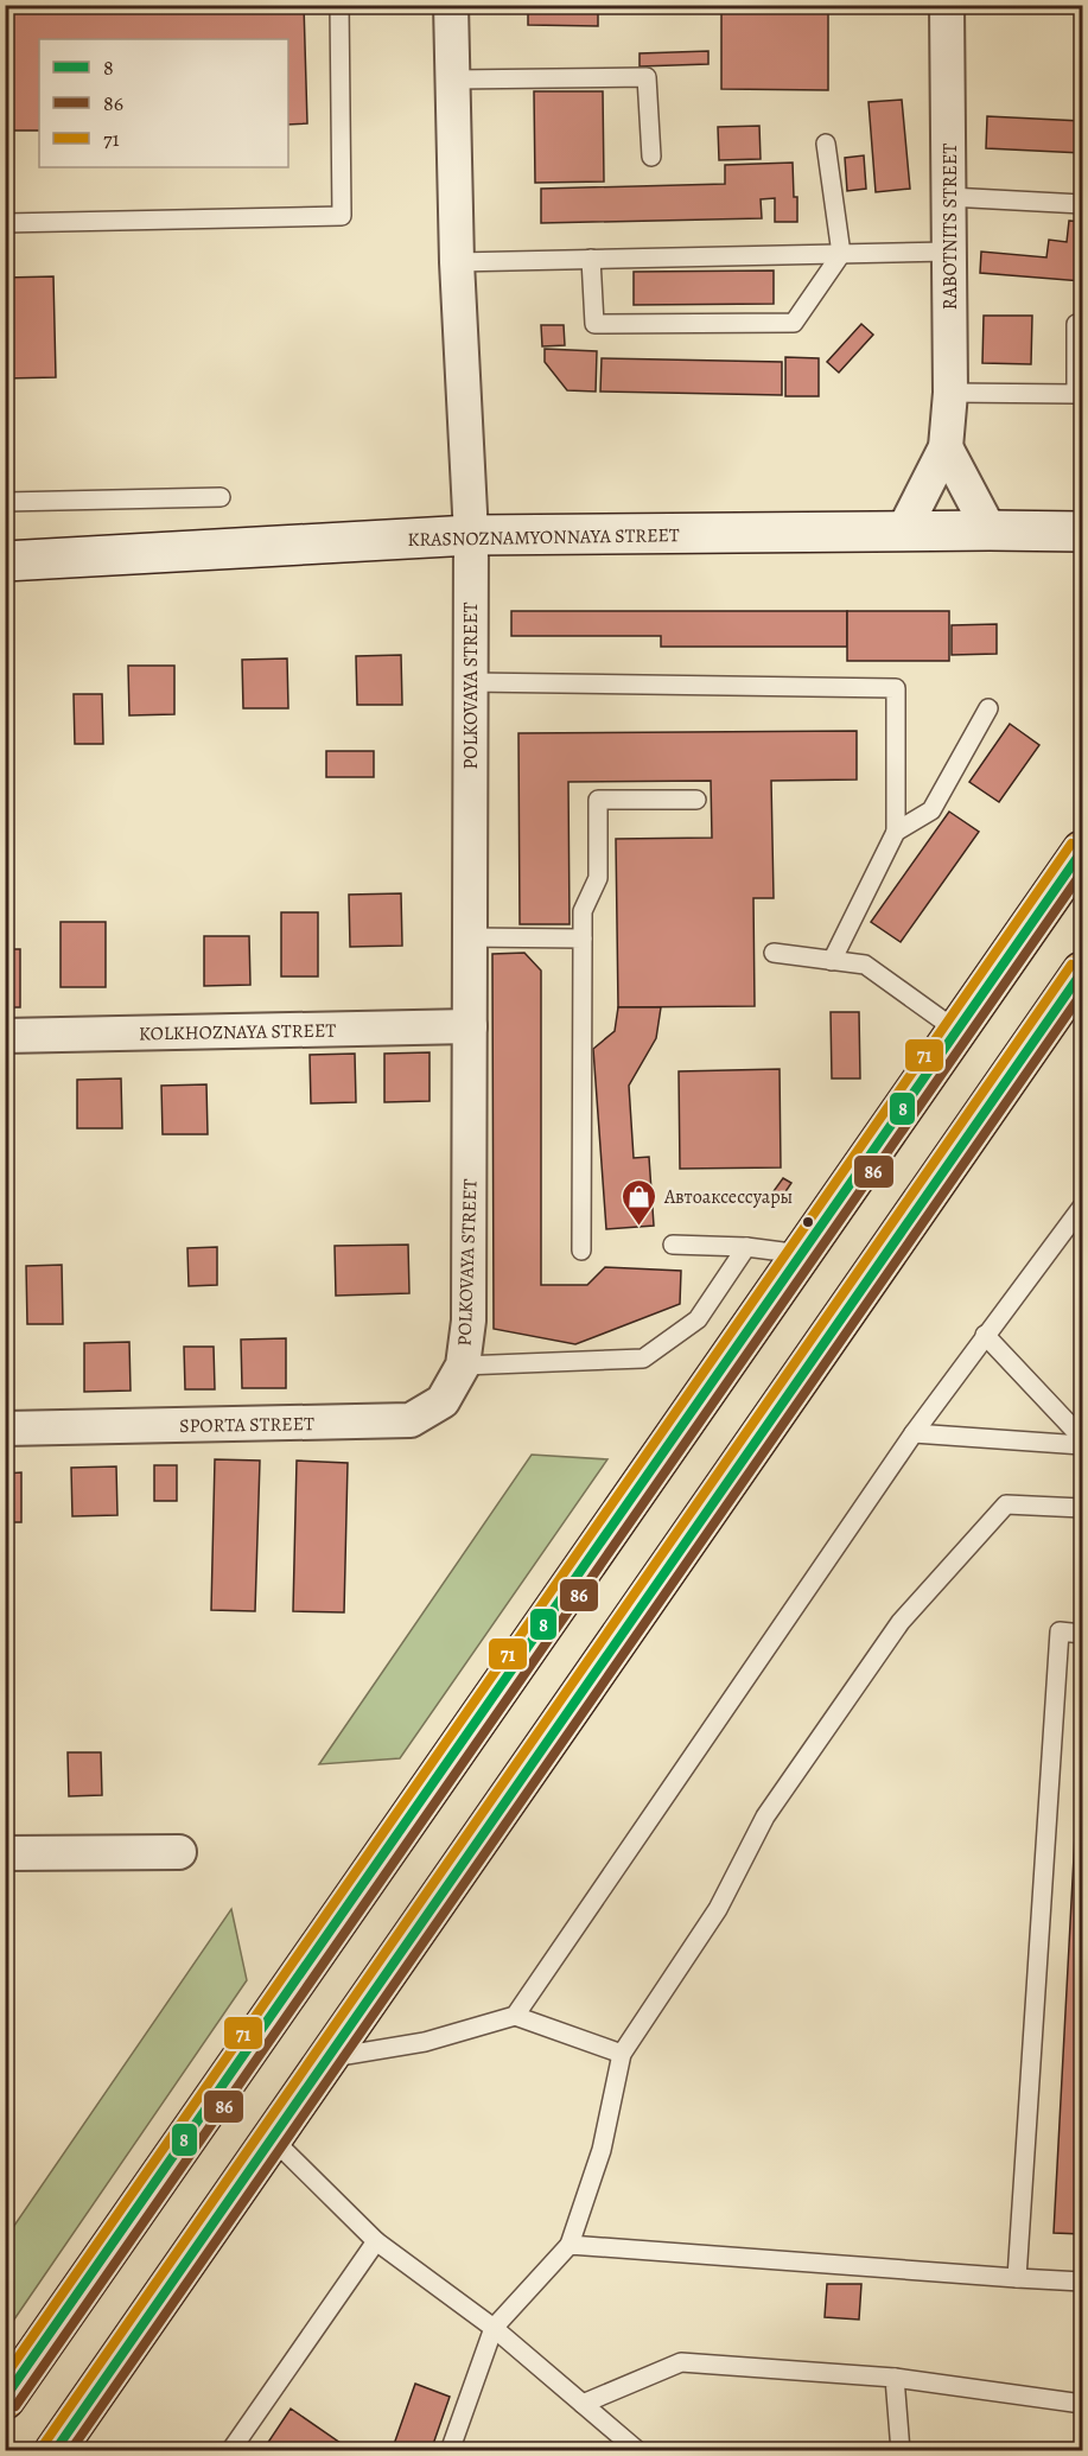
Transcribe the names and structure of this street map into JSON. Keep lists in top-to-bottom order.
{
  "streets": {
    "street": [
      "RABOTNITS STREET",
      "KRASNOZNAMYONNAYA STREET",
      "POLKOVAYA STREET",
      "KOLKHOZNAYA STREET",
      "SPORTA STREET"
    ]
  },
  "crossings": [
    ["RABOTNITS STREET", "KRASNOZNAMYONNAYA STREET"],
    ["KRASNOZNAMYONNAYA STREET", "POLKOVAYA STREET"],
    ["POLKOVAYA STREET", "KOLKHOZNAYA STREET"],
    ["POLKOVAYA STREET", "SPORTA STREET"]
  ],
  "places": {
    "shop": ["Автоаксессуары"]
  },
  "lines": ["transit line 71", "transit line 8", "transit line 86"],
  "legend": ["8", "86", "71"]
}
